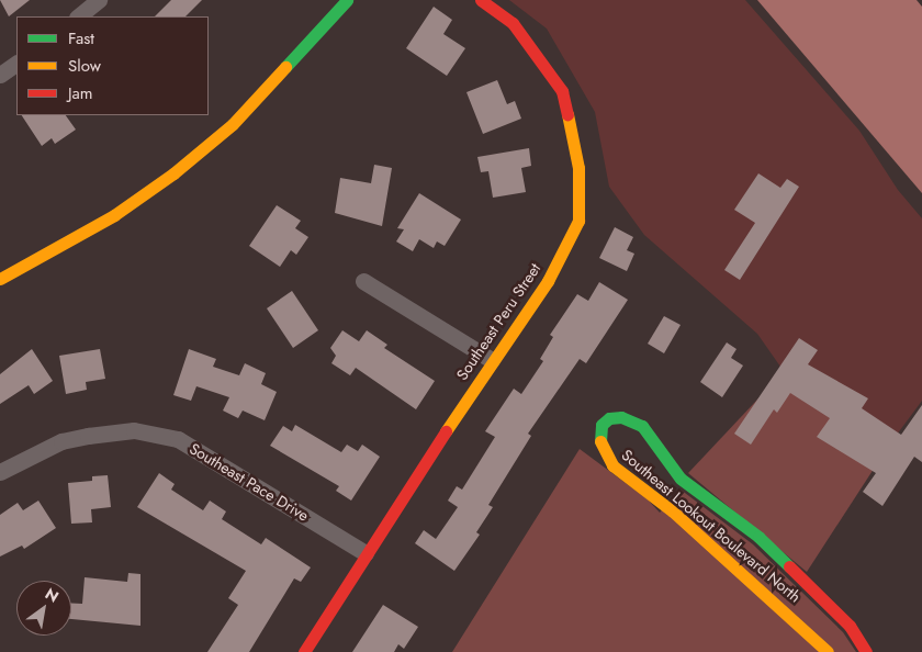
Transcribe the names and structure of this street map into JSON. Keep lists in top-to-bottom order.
{
  "streets": {
    "street": ["Southeast Peru Street", "Southeast Pace Drive", "Southeast Lookout Boulevard North"]
  },
  "crossings": [
    ["Southeast Peru Street", "Southeast Pace Drive"]
  ],
  "legend": ["Fast", "Slow", "Jam"],
  "north": "top right"
}
